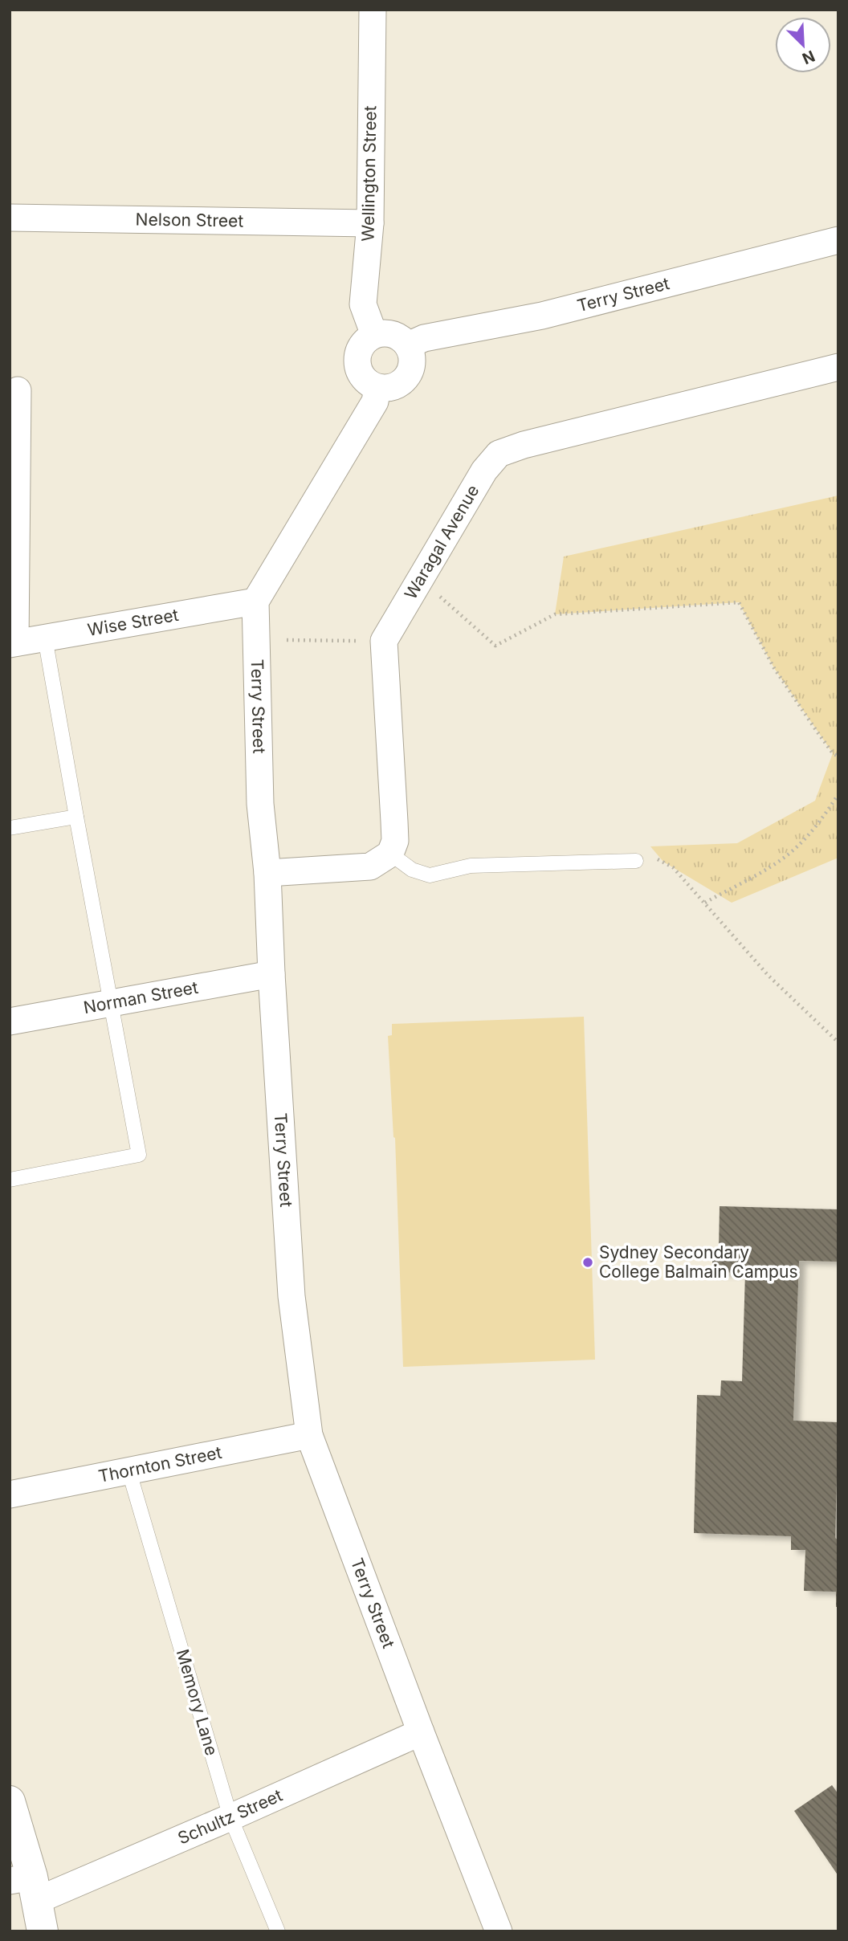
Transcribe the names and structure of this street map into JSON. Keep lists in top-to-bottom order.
{
  "streets": {
    "street": [
      "Wellington Street",
      "Nelson Street",
      "Terry Street",
      "Waragal Avenue",
      "Wise Street",
      "Norman Street",
      "Thornton Street",
      "Schultz Street"
    ],
    "lane": ["Memory Lane"]
  },
  "crossings": [
    ["Wellington Street", "Nelson Street"],
    ["Wellington Street", "Terry Street"],
    ["Terry Street", "Wise Street"],
    ["Terry Street", "Norman Street"],
    ["Terry Street", "Thornton Street"],
    ["Terry Street", "Schultz Street"],
    ["Thornton Street", "Memory Lane"],
    ["Memory Lane", "Schultz Street"]
  ],
  "places": ["Sydney Secondary College Balmain Campus"],
  "north": "bottom right"
}
